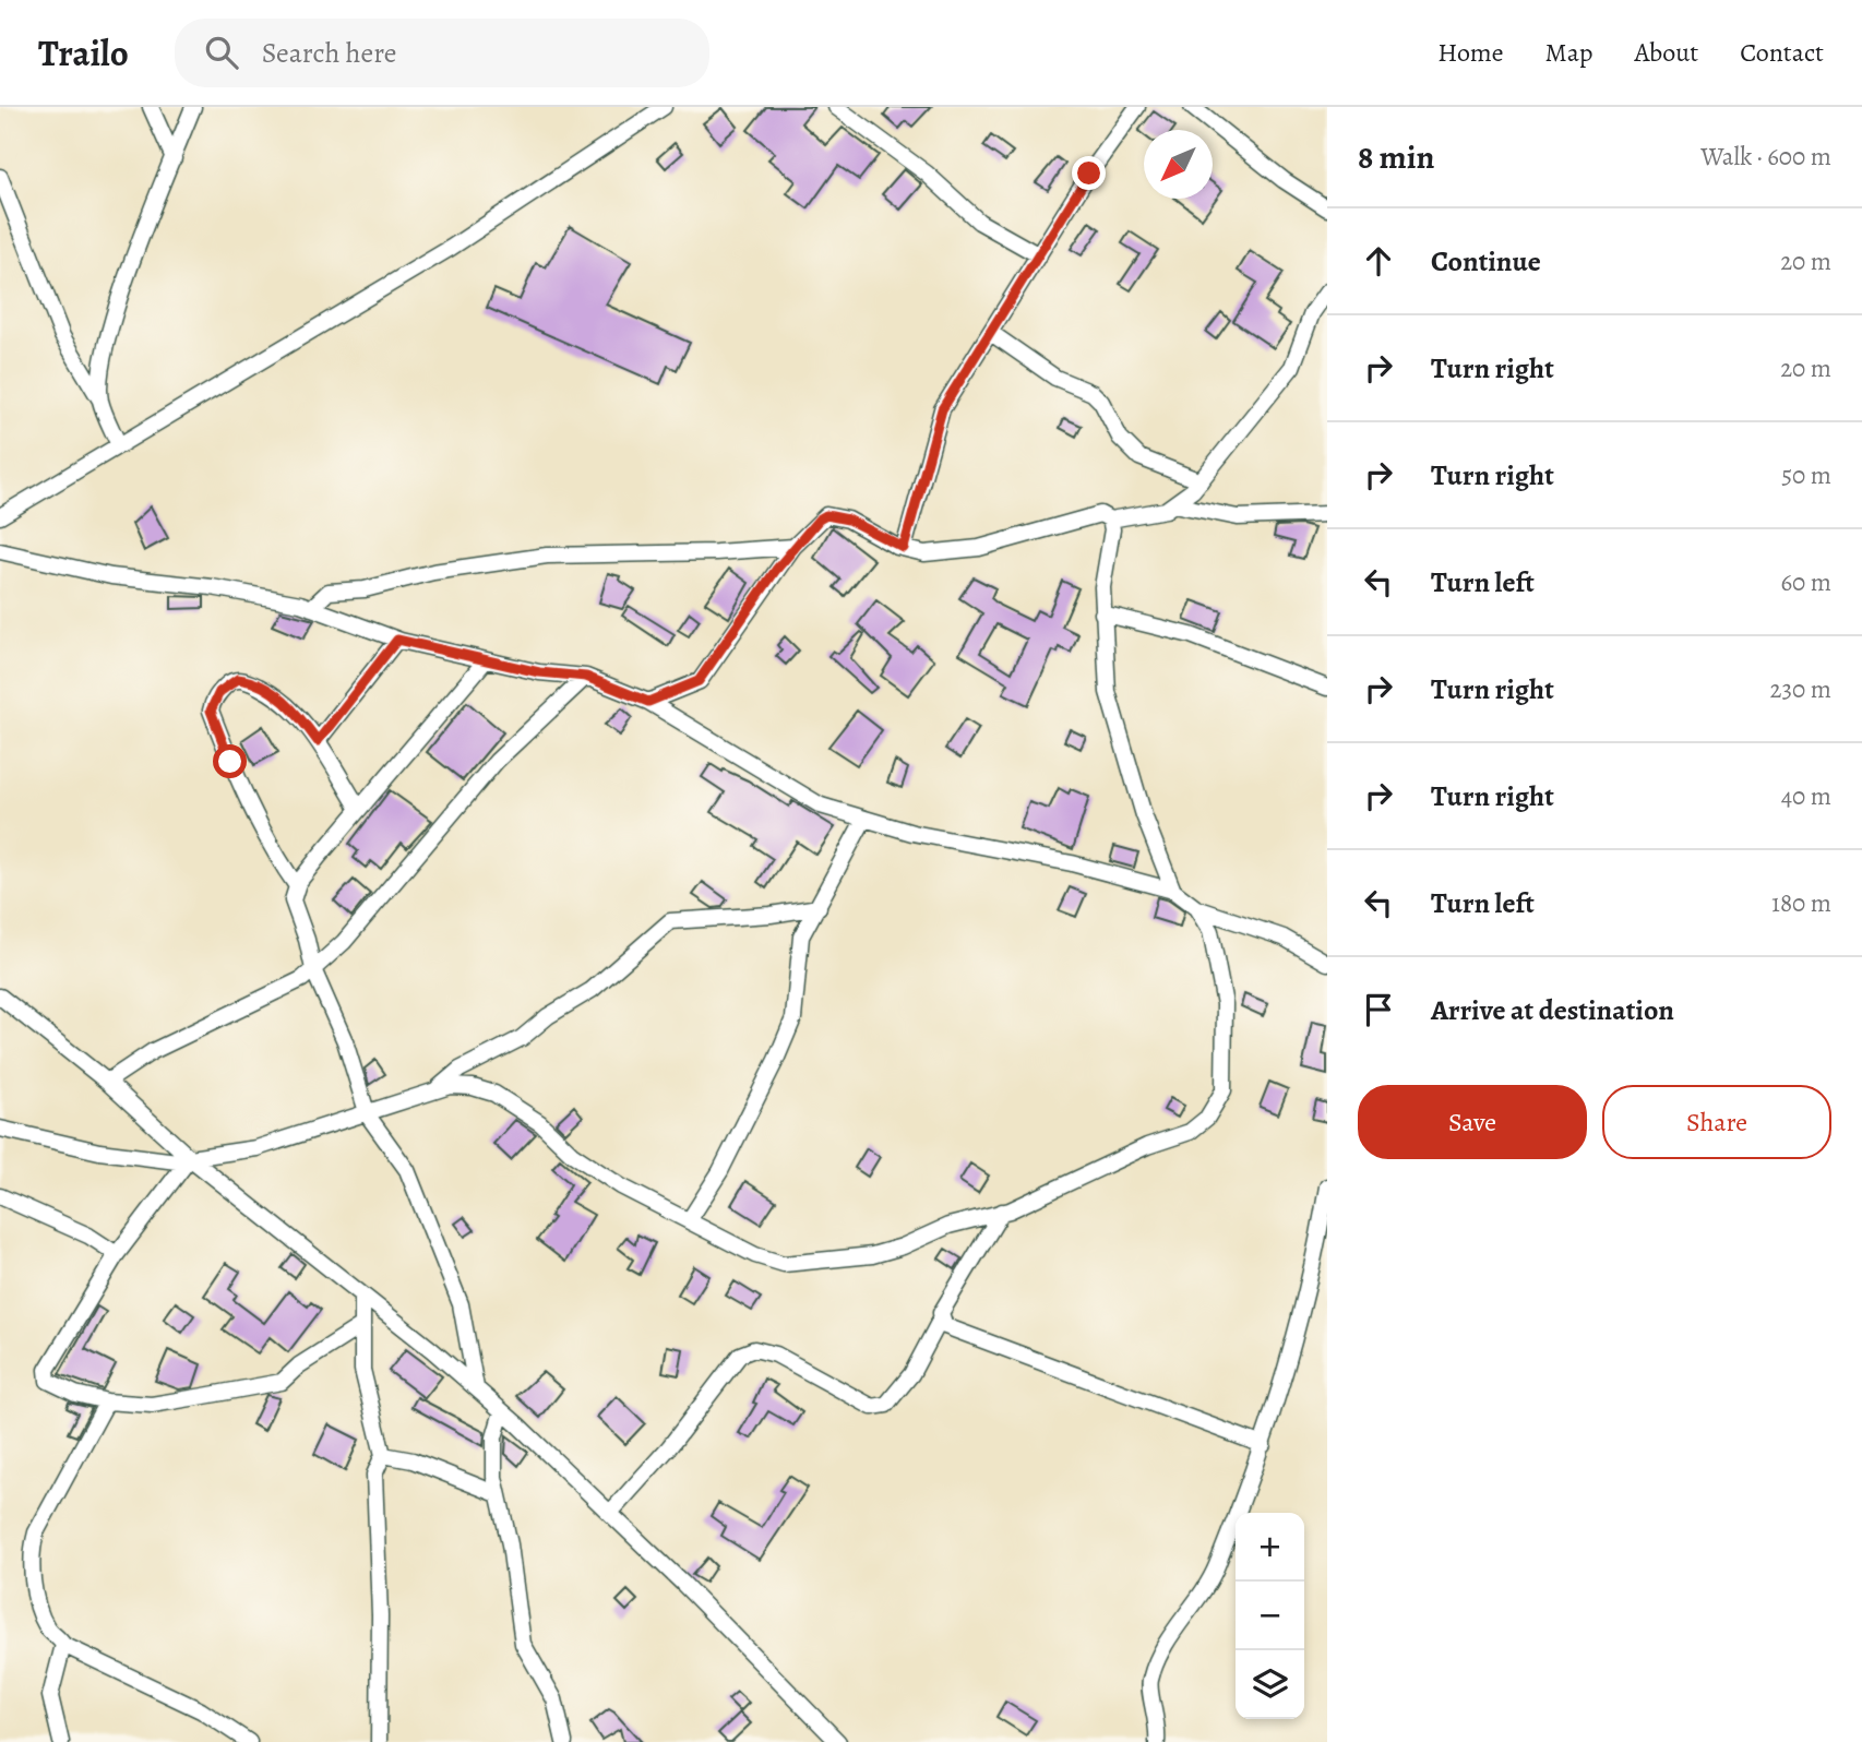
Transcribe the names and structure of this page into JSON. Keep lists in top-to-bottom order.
{
  "north": "bottom left",
  "page": {
    "header": "Trailo",
    "search": "Search here",
    "nav": [
      "Home",
      "Map",
      "About",
      "Contact"
    ],
    "heading": ["8 min", "Walk · 600 m"],
    "list": [
      ["Continue", "20 m"],
      ["Turn right", "20 m"],
      ["Turn right", "50 m"],
      ["Turn left", "60 m"],
      ["Turn right", "230 m"],
      ["Turn right", "40 m"],
      ["Turn left", "180 m"],
      "Arrive at destination"
    ],
    "buttons": ["Save", "Share"],
    "map_buttons": ["+", "−"]
  }
}
